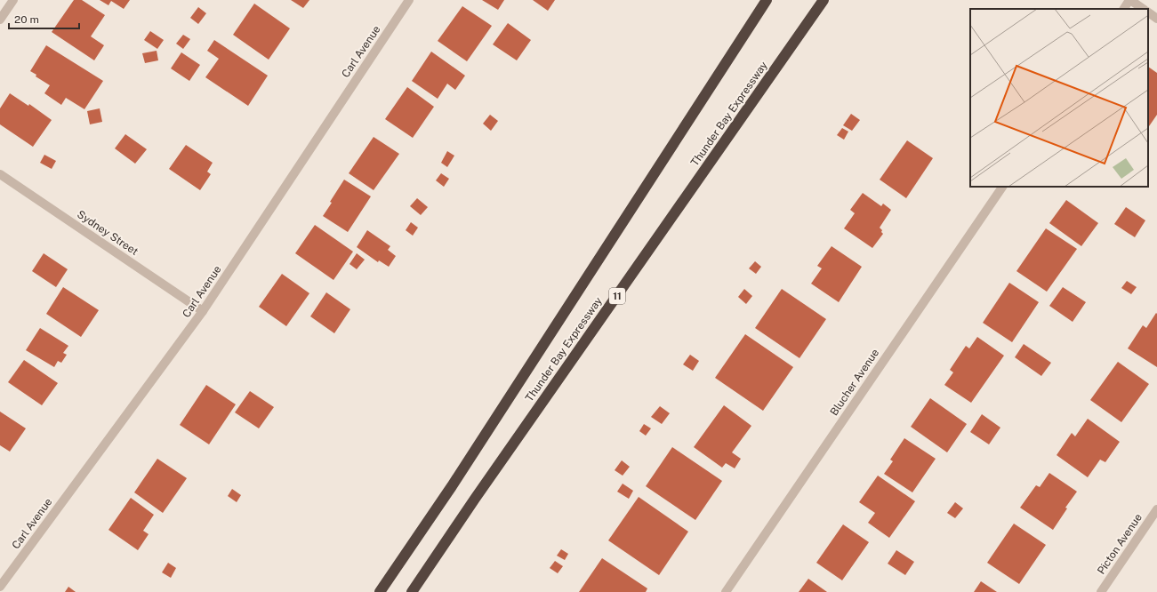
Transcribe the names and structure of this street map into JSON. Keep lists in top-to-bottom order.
{
  "streets": {
    "highway": ["Thunder Bay Expressway", "11"],
    "street": [
      "Carl Avenue",
      "Sydney Street",
      "Blucher Avenue",
      "Picton Avenue"
    ]
  },
  "crossings": [
    ["Carl Avenue", "Sydney Street"]
  ],
  "scale_bar": "20 m"
}
